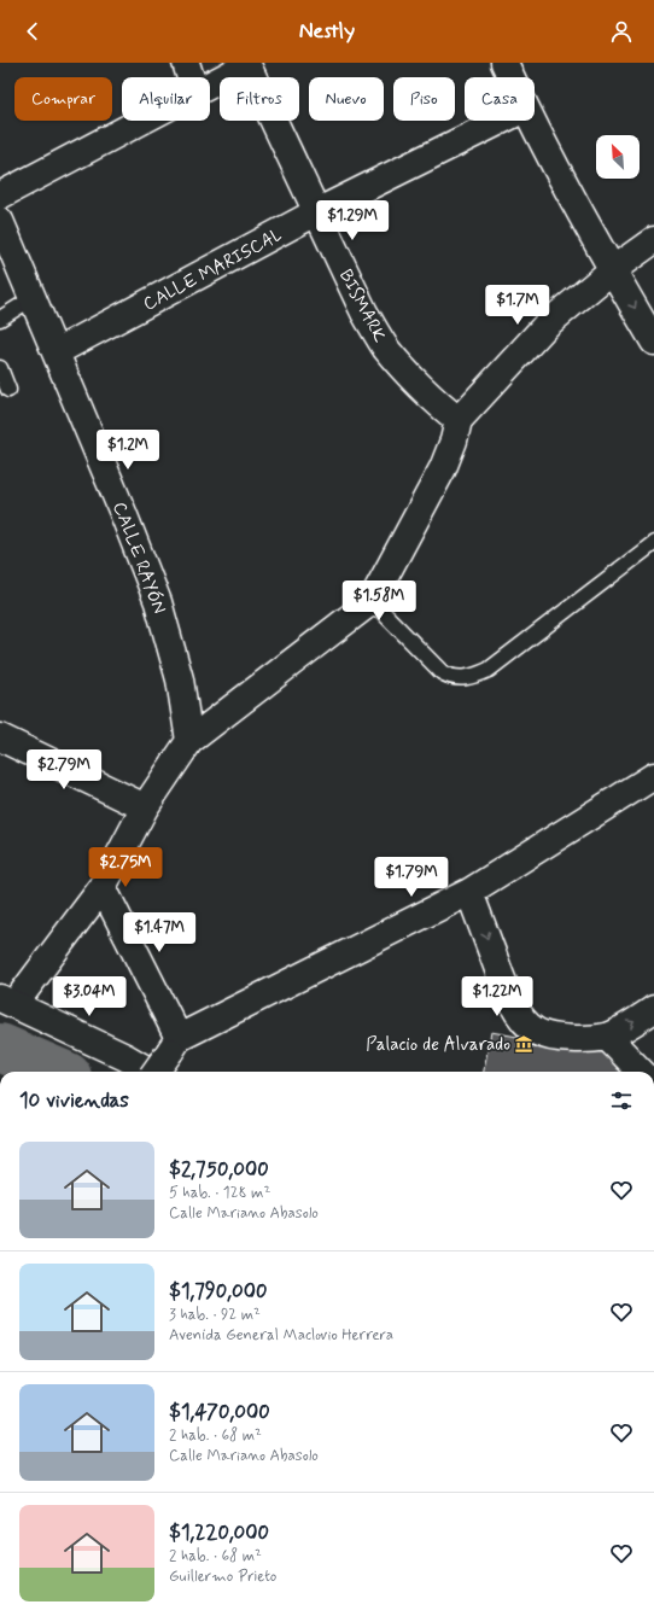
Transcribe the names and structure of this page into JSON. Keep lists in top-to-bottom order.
{
  "streets": {
    "street": ["CALLE MARISCAL", "BISMARK", "CALLE RAYÓN"]
  },
  "crossings": [
    ["CALLE MARISCAL", "BISMARK"],
    ["CALLE MARISCAL", "CALLE RAYÓN"]
  ],
  "places": {
    "museum": ["Palacio de Alvarado"]
  },
  "north": "top left",
  "page": {
    "header": "Nestly",
    "chip": [
      "Comprar",
      "Alquilar",
      "Filtros",
      "Nuevo",
      "Piso",
      "Casa"
    ],
    "price": [
      "$1.29M",
      "$1.7M",
      "$1.2M",
      "$1.58M",
      "$2.79M",
      "$2.75M",
      "$1.79M",
      "$1.47M",
      "$3.04M",
      "$1.22M"
    ],
    "heading": "10 viviendas",
    "list": [
      {
        "name": "$2,750,000",
        "note": "5 hab. · 128 m² · Calle Mariano Abasolo"
      },
      {
        "name": "$1,790,000",
        "note": "3 hab. · 92 m² · Avenida General Maclovio Herrera"
      },
      {
        "name": "$1,470,000",
        "note": "2 hab. · 68 m² · Calle Mariano Abasolo"
      },
      {
        "name": "$1,220,000",
        "note": "2 hab. · 68 m² · Guillermo Prieto"
      }
    ]
  }
}
